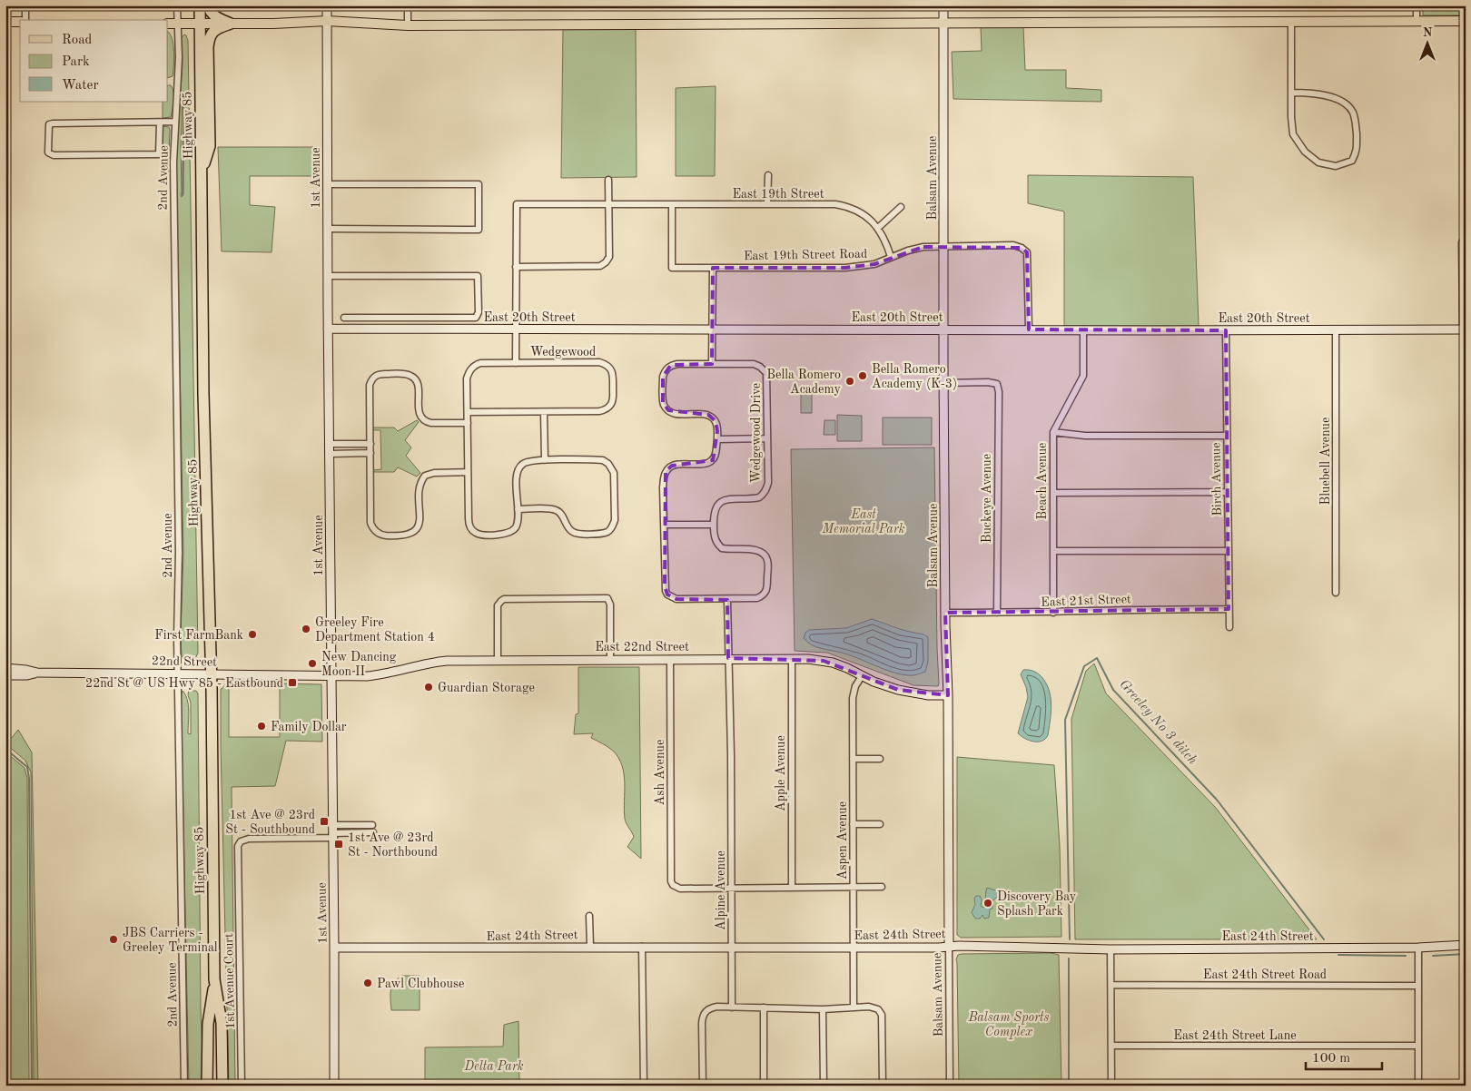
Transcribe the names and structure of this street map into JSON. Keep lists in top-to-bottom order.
{
  "streets": {
    "highway": ["Highway 85"],
    "street": [
      "2nd Avenue",
      "1st Avenue",
      "Balsam Avenue",
      "East 19th Street",
      "East 19th Street Road",
      "East 20th Street",
      "Wedgewood",
      "Wedgewood Drive",
      "Bluebell Avenue",
      "Birch Avenue",
      "Beach Avenue",
      "Buckeye Avenue",
      "East 21st Street",
      "East 22nd Street",
      "22nd Street",
      "Ash Avenue",
      "Apple Avenue",
      "Aspen Avenue",
      "Alpine Avenue",
      "East 24th Street",
      "East 24th Street Road",
      "1st Avenue Court",
      "East 24th Street Lane"
    ]
  },
  "crossings": [
    ["Highway 85", "22nd Street"],
    ["2nd Avenue", "22nd Street"],
    ["1st Avenue", "East 20th Street"],
    ["1st Avenue", "East 22nd Street"],
    ["1st Avenue", "22nd Street"],
    ["1st Avenue", "East 24th Street"],
    ["1st Avenue", "1st Avenue Court"],
    ["Balsam Avenue", "East 19th Street Road"],
    ["Balsam Avenue", "East 20th Street"],
    ["Balsam Avenue", "Buckeye Avenue"],
    ["Balsam Avenue", "East 21st Street"],
    ["Balsam Avenue", "East 22nd Street"],
    ["Balsam Avenue", "East 24th Street"],
    ["East 19th Street", "East 19th Street Road"],
    ["East 19th Street Road", "East 20th Street"],
    ["East 20th Street", "Bluebell Avenue"],
    ["East 20th Street", "Birch Avenue"],
    ["East 20th Street", "Beach Avenue"],
    ["Birch Avenue", "East 21st Street"],
    ["Beach Avenue", "East 21st Street"],
    ["Buckeye Avenue", "East 21st Street"],
    ["East 22nd Street", "22nd Street"],
    ["East 22nd Street", "Ash Avenue"],
    ["East 22nd Street", "Apple Avenue"],
    ["East 22nd Street", "Aspen Avenue"],
    ["East 22nd Street", "Alpine Avenue"],
    ["Ash Avenue", "Alpine Avenue"],
    ["Aspen Avenue", "East 24th Street"],
    ["Alpine Avenue", "East 24th Street"]
  ],
  "water": ["Greeley No 3 ditch"],
  "parks": ["East Memorial Park", "Balsam Sports Complex", "Delta Park"],
  "places": {
    "other": [
      "Bella Romero Academy (K-3)",
      "Bella Romero Academy",
      "Greeley Fire Department Station 4",
      "First FarmBank",
      "New Dancing Moon II",
      "Guardian Storage",
      "Family Dollar",
      "Discovery Bay Splash Park",
      "JBS Carriers - Greeley Terminal",
      "Pawl Clubhouse"
    ],
    "transit": ["22nd St @ US Hwy 85 - Eastbound", "1st Ave @ 23rd St - Southbound", "1st Ave @ 23rd St - Northbound"]
  },
  "legend": ["Road", "Park", "Water"],
  "scale_bar": "100 m",
  "north": "top"
}
